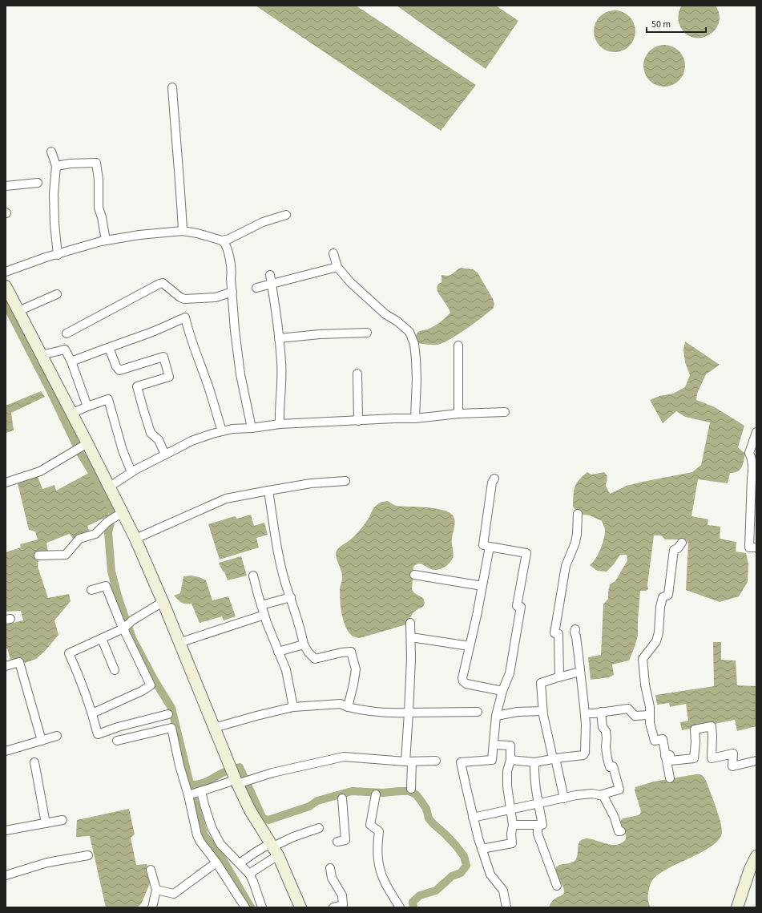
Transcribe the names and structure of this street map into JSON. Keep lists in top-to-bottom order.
{
  "scale_bar": "50 m"
}
